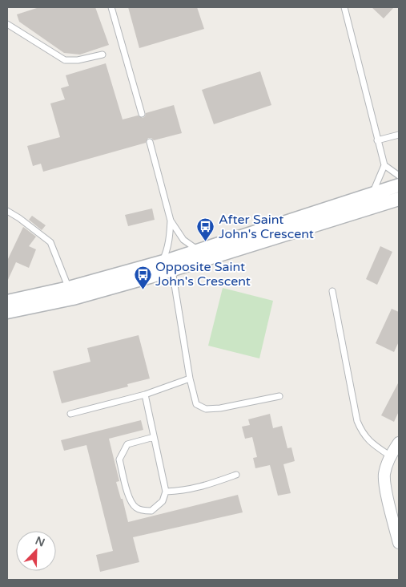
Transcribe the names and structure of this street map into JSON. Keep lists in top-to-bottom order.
{
  "places": {
    "bus stop": ["After Saint John's Crescent", "Opposite Saint John's Crescent"]
  },
  "north": "top right"
}
